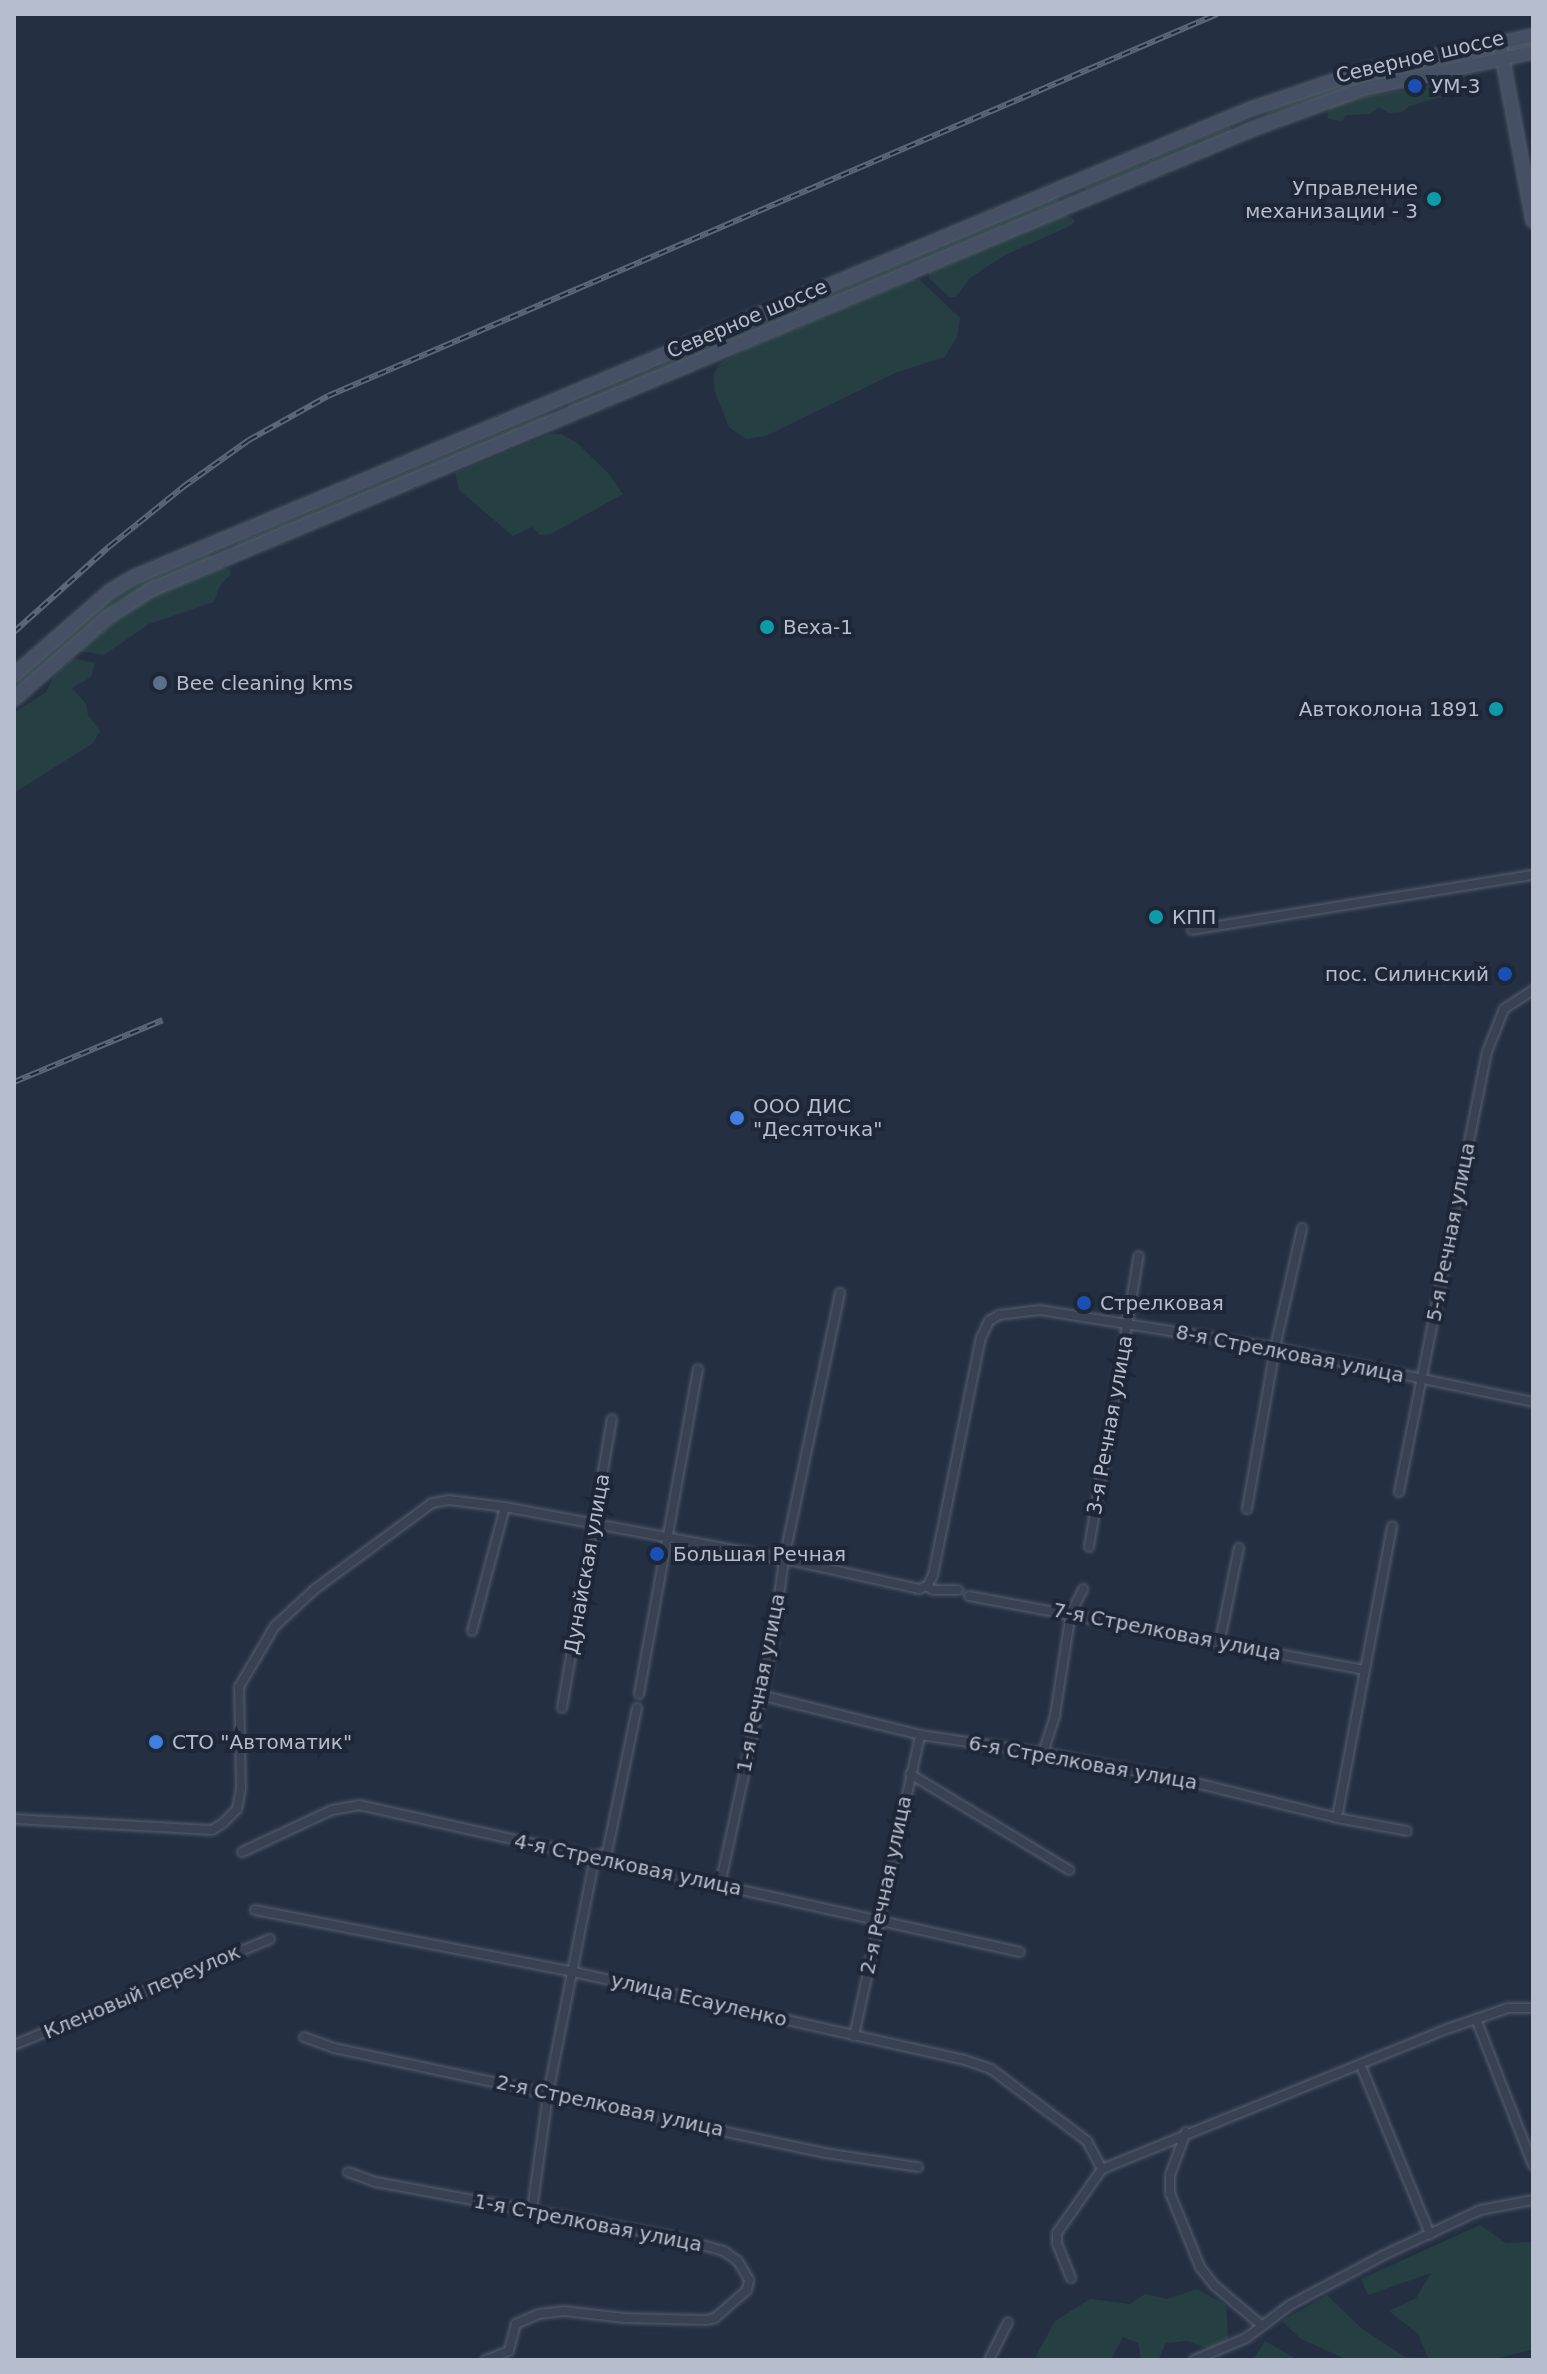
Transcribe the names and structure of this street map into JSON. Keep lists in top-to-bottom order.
{
  "streets": {
    "main road": ["Северное шоссе"],
    "street": [
      "5-я Речная улица",
      "8-я Стрелковая улица",
      "3-я Речная улица",
      "Дунайская улица",
      "7-я Стрелковая улица",
      "1-я Речная улица",
      "6-я Стрелковая улица",
      "4-я Стрелковая улица",
      "2-я Речная улица",
      "Кленовый переулок",
      "улица Есауленко",
      "2-я Стрелковая улица",
      "1-я Стрелковая улица"
    ]
  },
  "crossings": [
    ["5-я Речная улица", "8-я Стрелковая улица"],
    ["8-я Стрелковая улица", "3-я Речная улица"],
    ["1-я Речная улица", "6-я Стрелковая улица"],
    ["1-я Речная улица", "4-я Стрелковая улица"],
    ["6-я Стрелковая улица", "2-я Речная улица"],
    ["4-я Стрелковая улица", "2-я Речная улица"],
    ["2-я Речная улица", "улица Есауленко"]
  ],
  "places": [
    "УМ-3",
    "Управление механизации - 3",
    "Веха-1",
    "Bee cleaning kms",
    "Автоколона 1891",
    "КПП",
    "пос. Силинский",
    "ООО ДИС \"Десяточка\"",
    "Стрелковая",
    "Большая Речная",
    "СТО \"Автоматик\""
  ]
}
